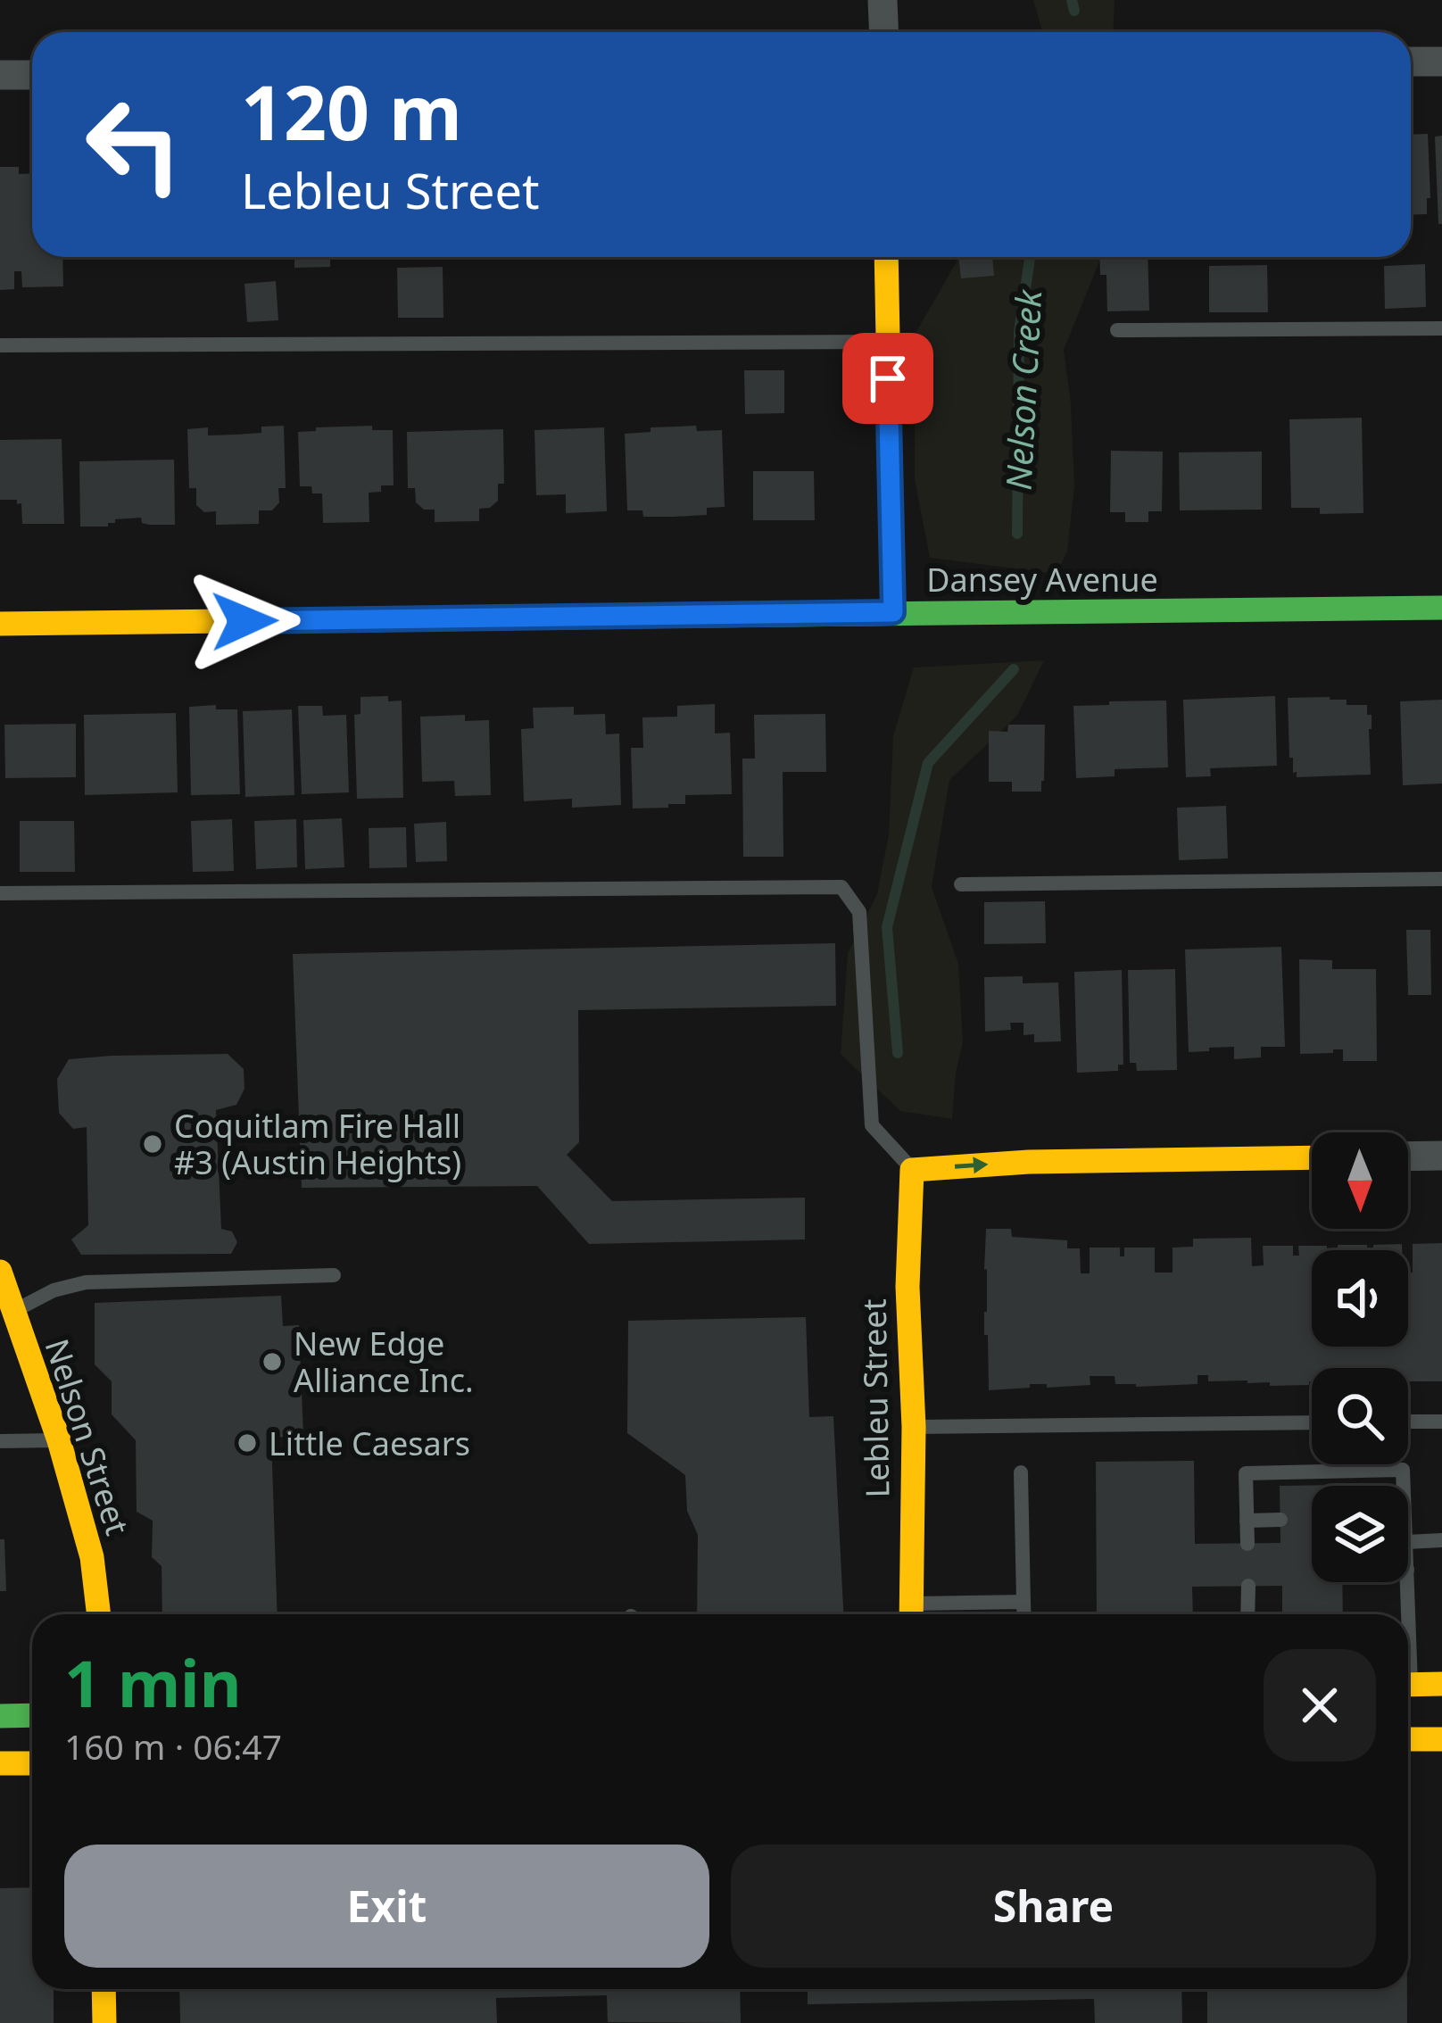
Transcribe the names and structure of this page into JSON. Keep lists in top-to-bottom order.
{
  "streets": {
    "street": ["Dansey Avenue", "Lebleu Street", "Nelson Street"]
  },
  "water": ["Nelson Creek"],
  "places": ["Coquitlam Fire Hall #3 (Austin Heights)", "New Edge Alliance Inc.", "Little Caesars"],
  "north": "bottom",
  "page": {
    "turn": ["120 m", "Lebleu Street"],
    "heading": ["1 min", "160 m · 06:47"],
    "buttons": ["Exit", "Share"]
  }
}
